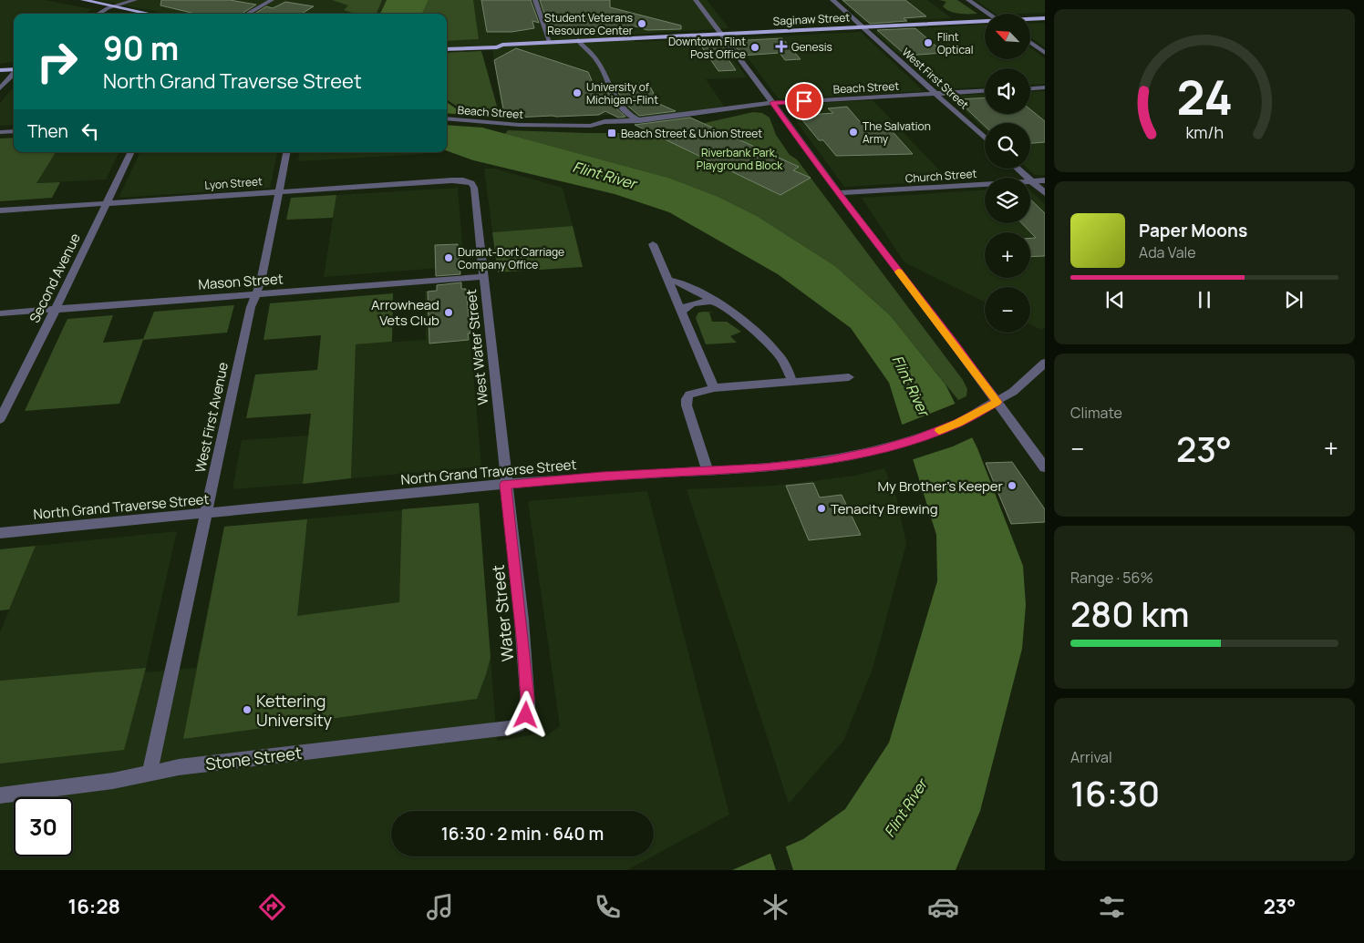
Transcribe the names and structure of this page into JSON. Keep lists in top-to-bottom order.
{
  "streets": {
    "main road": ["Saginaw Street"],
    "street": [
      "West First Street",
      "Beach Street",
      "Church Street",
      "Lyon Street",
      "Second Avenue",
      "Mason Street",
      "West Water Street",
      "West First Avenue",
      "North Grand Traverse Street",
      "Water Street",
      "Stone Street"
    ]
  },
  "crossings": [
    ["Saginaw Street", "West First Street"],
    ["West First Street", "Beach Street"],
    ["Lyon Street", "Second Avenue"],
    ["Lyon Street", "West Water Street"],
    ["Lyon Street", "West First Avenue"],
    ["Second Avenue", "Mason Street"],
    ["Mason Street", "West Water Street"],
    ["Mason Street", "West First Avenue"],
    ["West Water Street", "North Grand Traverse Street"],
    ["West Water Street", "Water Street"],
    ["West First Avenue", "North Grand Traverse Street"],
    ["West First Avenue", "Stone Street"],
    ["North Grand Traverse Street", "Water Street"],
    ["Water Street", "Stone Street"]
  ],
  "water": ["Flint River"],
  "parks": ["Riverbank Park, Playground Block"],
  "places": {
    "other": [
      "Student Veterans Resource Center",
      "Flint Optical",
      "Downtown Flint Post Office",
      "University of Michigan-Flint",
      "The Salvation Army",
      "Durant-Dort Carriage Company Office",
      "Arrowhead Vets Club",
      "My Brother's Keeper",
      "Tenacity Brewing",
      "Kettering University"
    ],
    "health": ["Genesis"],
    "transit": ["Beach Street & Union Street"]
  },
  "north": "top left",
  "page": {
    "map_buttons": ["+", "−"],
    "turn": ["90 m", "North Grand Traverse Street"],
    "then": "Then",
    "song": ["Paper Moons", "Ada Vale"],
    "tile": [
      "Climate",
      ["Range · 56%", "280 km"],
      ["Arrival", "16:30"]
    ],
    "heat": ["−", "23°", "+"],
    "limit": "30",
    "trip": "16:30 · 2 min · 640 m",
    "tabs": ["16:28", "23°"],
    "gauge": ["24", "km/h"]
  }
}
